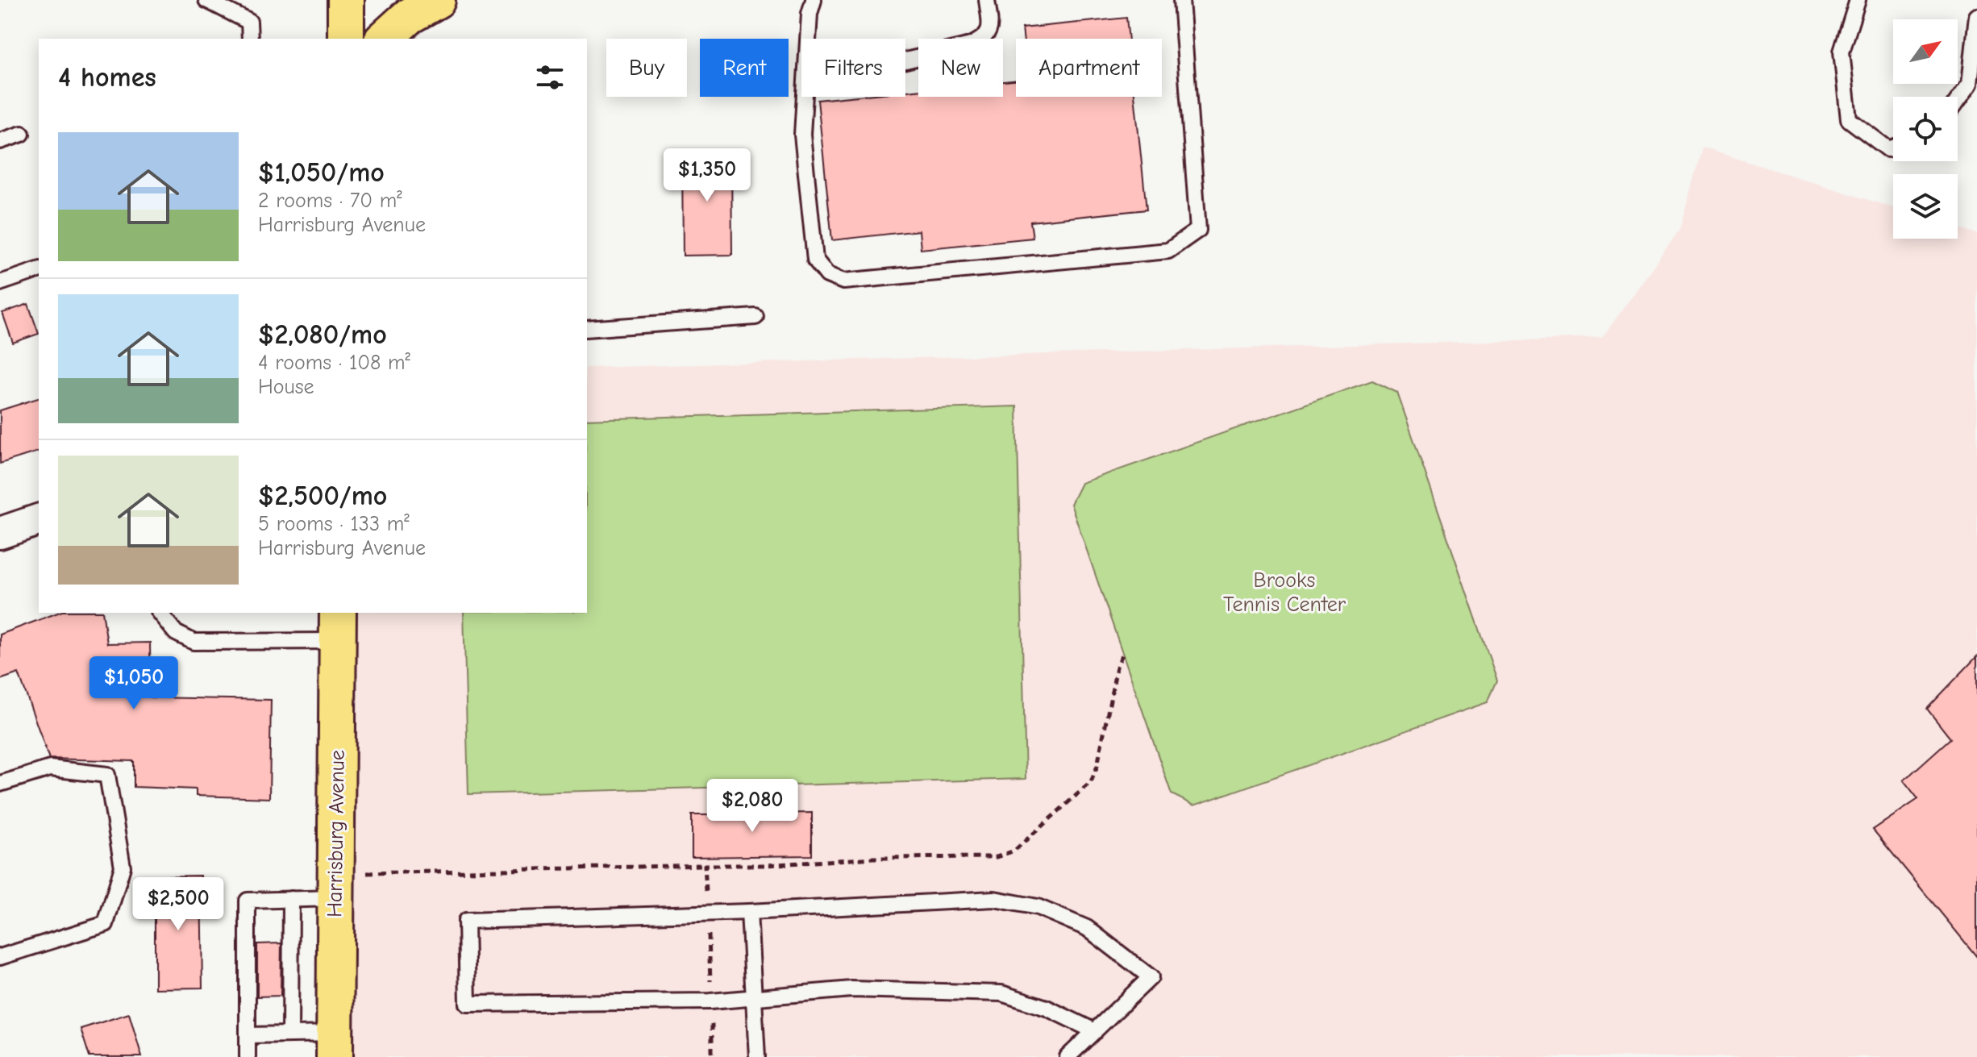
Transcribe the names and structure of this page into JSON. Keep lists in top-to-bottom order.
{
  "streets": {
    "main road": ["Harrisburg Avenue"]
  },
  "parks": ["Brooks Tennis Center"],
  "north": "top right",
  "page": {
    "chip": [
      "Buy",
      "Rent",
      "Filters",
      "New",
      "Apartment"
    ],
    "heading": "4 homes",
    "list": [
      {
        "name": "$1,050/mo",
        "note": "2 rooms · 70 m² · Harrisburg Avenue"
      },
      {
        "name": "$2,080/mo",
        "note": "4 rooms · 108 m² · House"
      },
      {
        "name": "$2,500/mo",
        "note": "5 rooms · 133 m² · Harrisburg Avenue"
      }
    ],
    "price": [
      "$1,350",
      "$1,050",
      "$2,080",
      "$2,500"
    ]
  }
}
